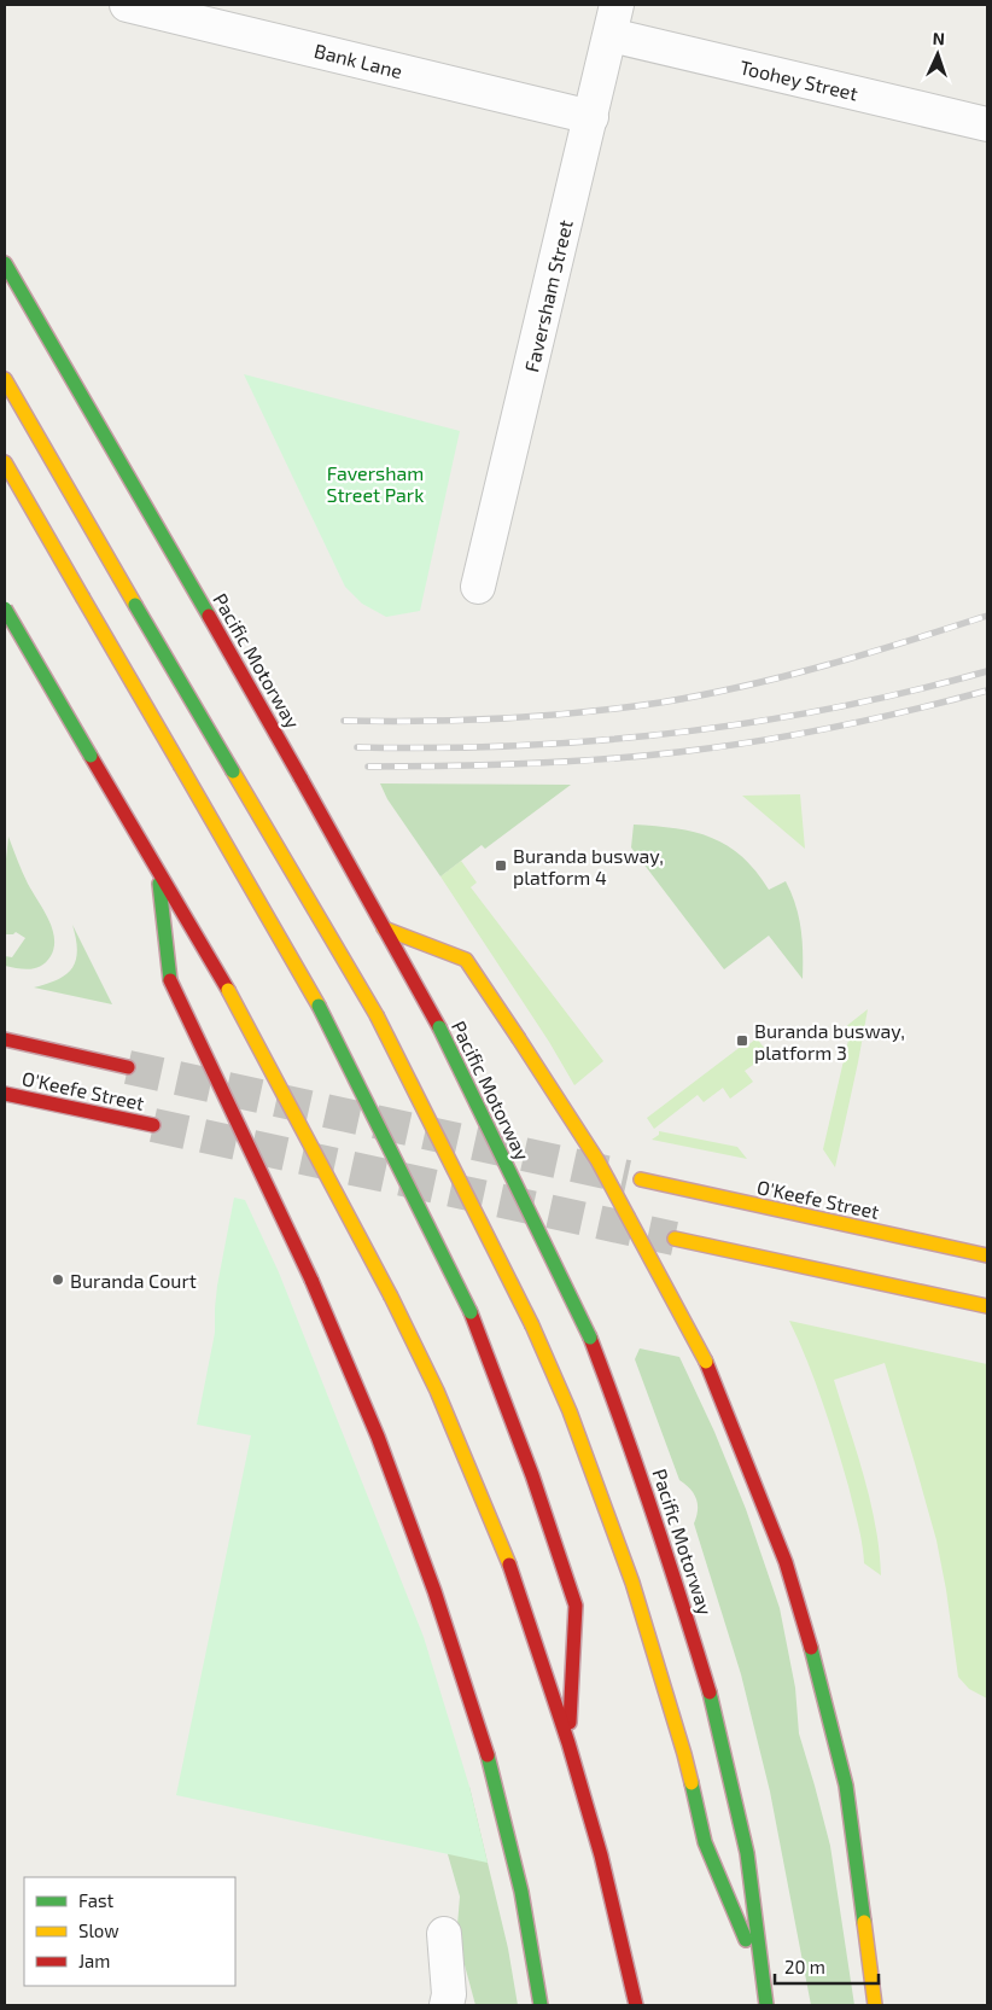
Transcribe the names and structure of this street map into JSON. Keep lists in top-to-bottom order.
{
  "streets": {
    "highway": ["Pacific Motorway", "O'Keefe Street"],
    "street": ["Bank Lane", "Toohey Street", "Faversham Street"]
  },
  "crossings": [
    ["Bank Lane", "Faversham Street"],
    ["Toohey Street", "Faversham Street"]
  ],
  "parks": ["Faversham Street Park"],
  "places": {
    "transit": ["Buranda busway, platform 4", "Buranda busway, platform 3"],
    "other": ["Buranda Court"]
  },
  "legend": ["Fast", "Slow", "Jam"],
  "scale_bar": "20 m",
  "north": "top"
}
